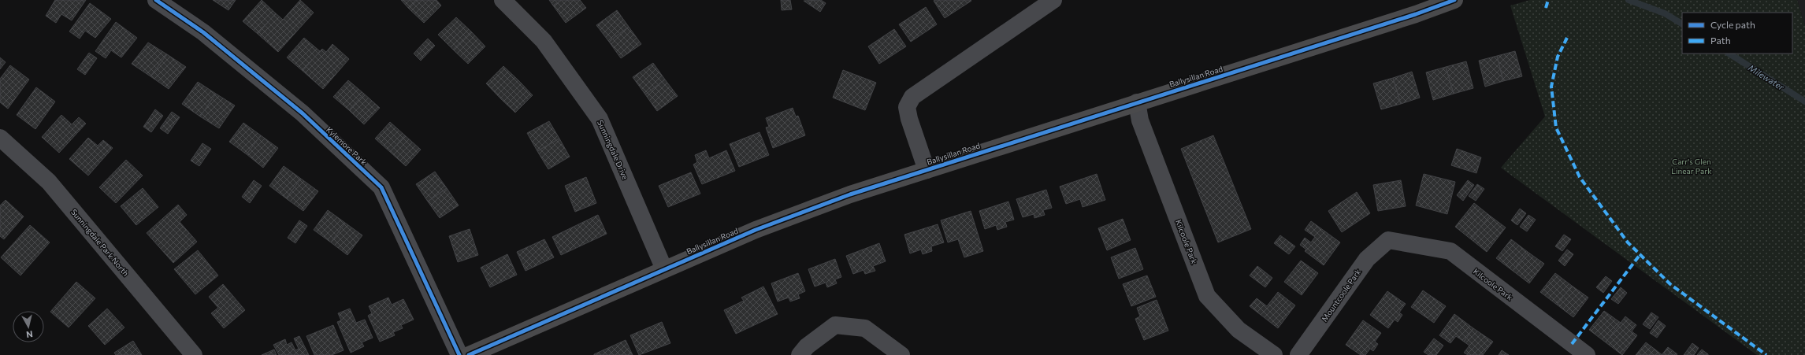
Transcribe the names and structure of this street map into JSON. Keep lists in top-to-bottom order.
{
  "streets": {
    "highway": ["Ballysillan Road"],
    "street": [
      "Kylemore Park",
      "Sunningdale Drive",
      "Kilcoole Park",
      "Sunningdale Park North",
      "Mountcoole Park"
    ]
  },
  "crossings": [
    ["Ballysillan Road", "Sunningdale Drive"],
    ["Ballysillan Road", "Kilcoole Park"],
    ["Kilcoole Park", "Mountcoole Park"]
  ],
  "water": ["Milewater"],
  "parks": ["Carr's Glen Linear Park"],
  "legend": ["Cycle path", "Path"],
  "north": "bottom"
}
